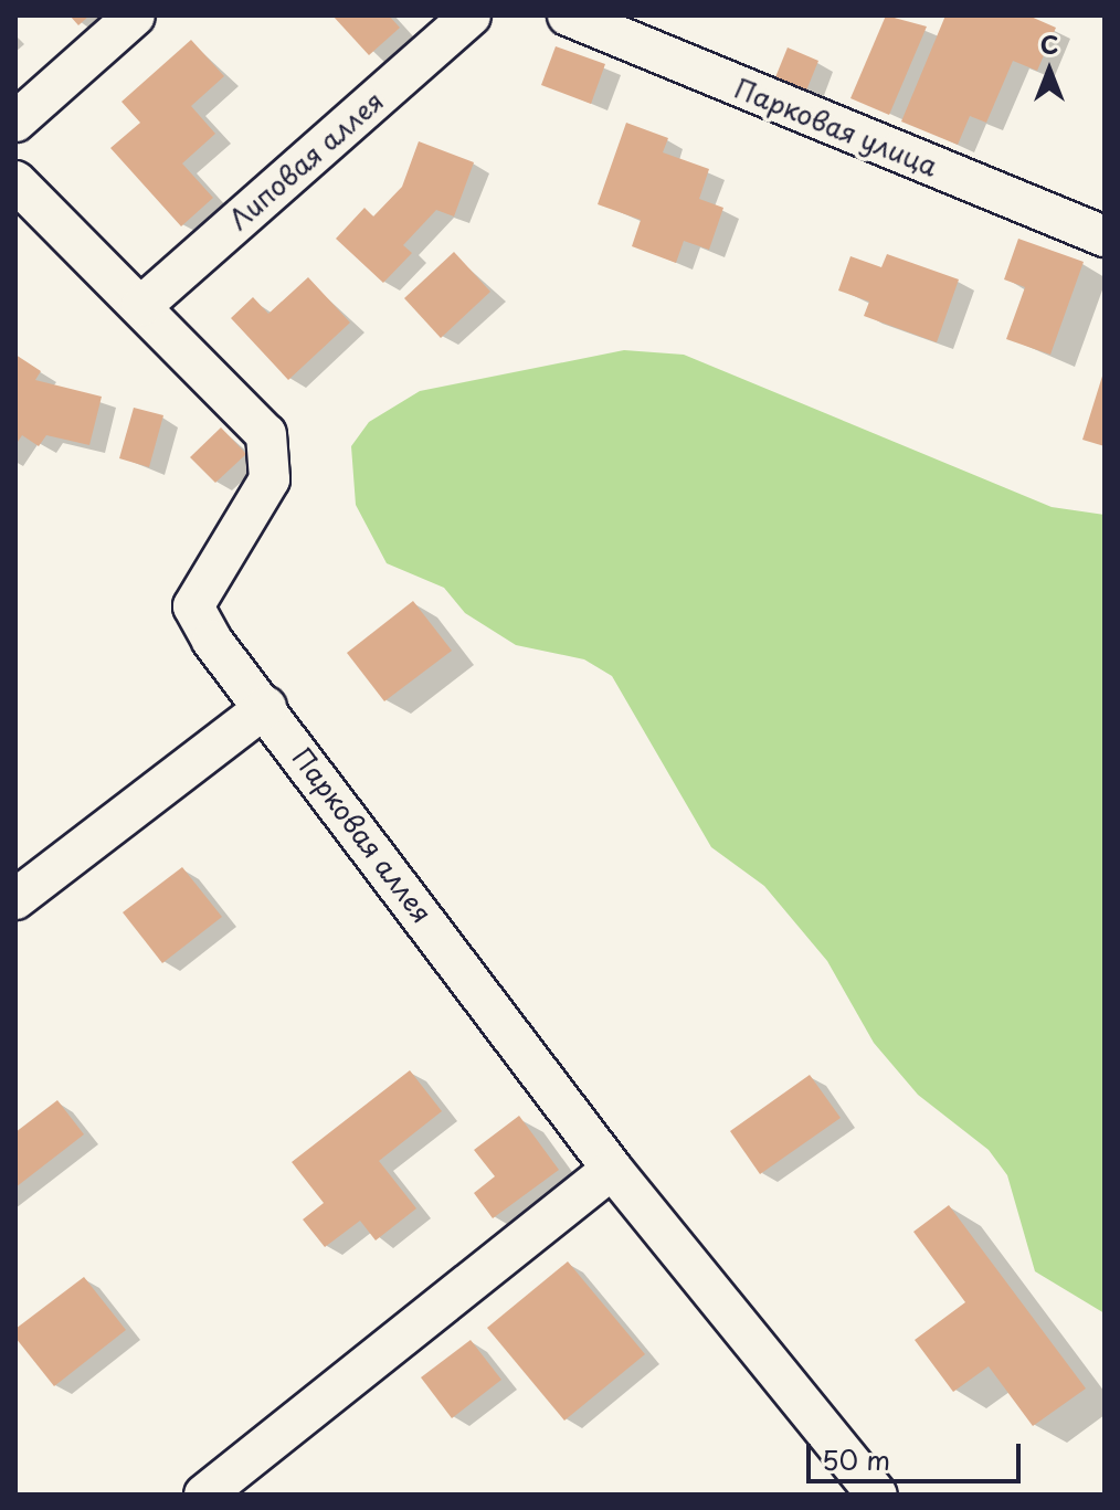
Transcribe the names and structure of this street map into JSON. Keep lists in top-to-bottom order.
{
  "streets": {
    "street": ["Парковая улица", "Липовая аллея", "Парковая аллея"]
  },
  "crossings": [
    ["Липовая аллея", "Парковая аллея"]
  ],
  "scale_bar": "50 m",
  "north": "top"
}
